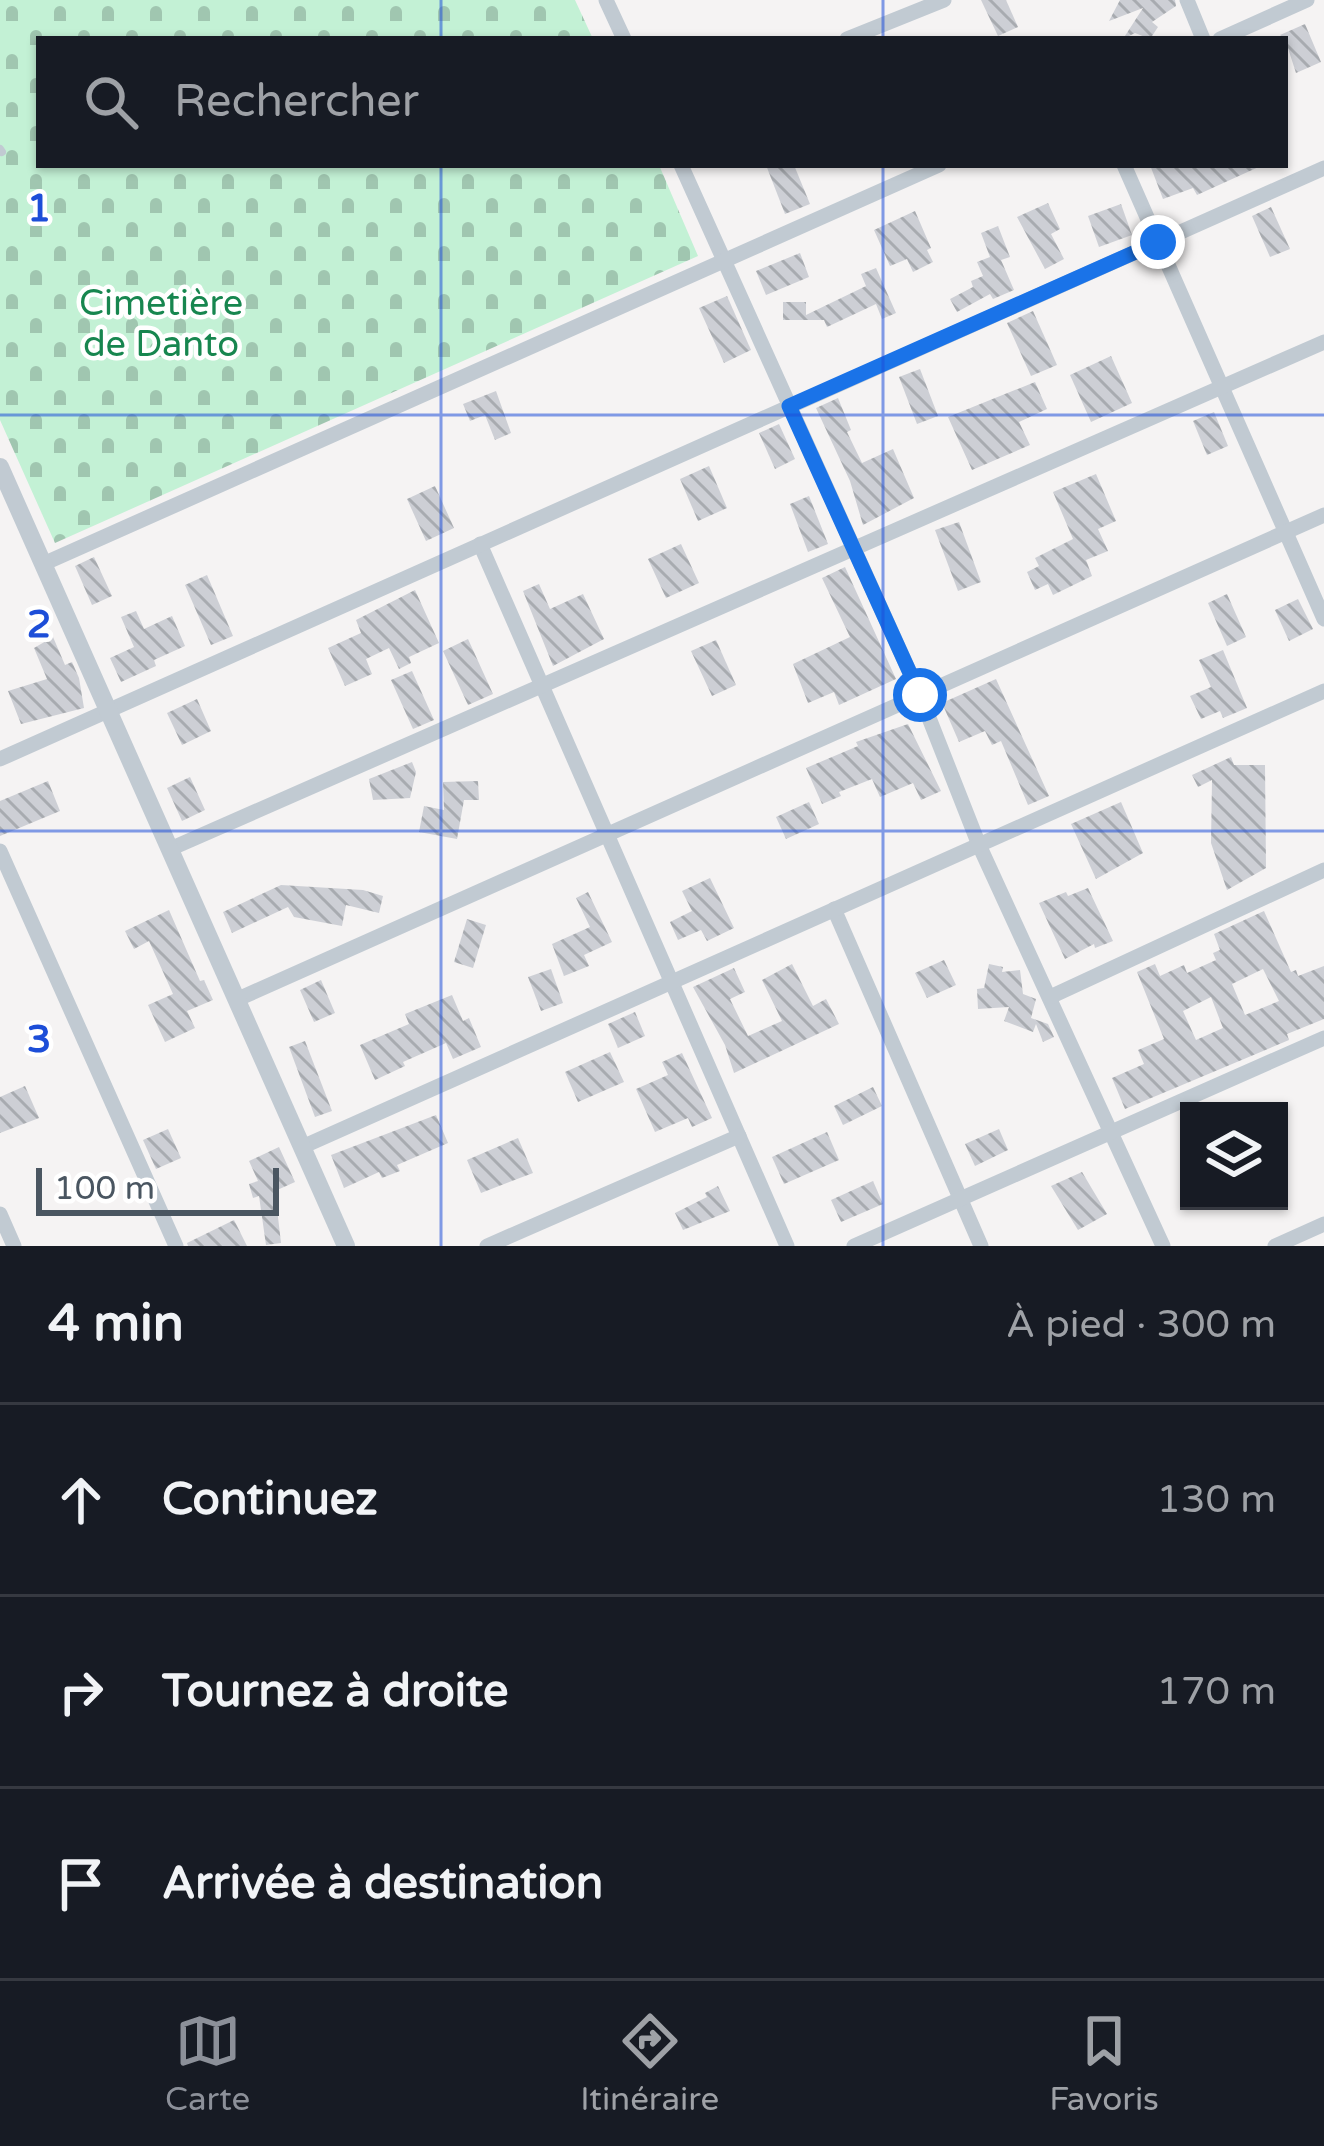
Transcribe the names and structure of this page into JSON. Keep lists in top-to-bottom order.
{
  "parks": ["Cimetière de Danto"],
  "scale_bar": "100 m",
  "page": {
    "search": "Rechercher",
    "scale": "100 m",
    "heading": ["4 min", "À pied · 300 m"],
    "list": [
      ["Continuez", "130 m"],
      ["Tournez à droite", "170 m"],
      "Arrivée à destination"
    ],
    "nav": ["Carte", "Itinéraire", "Favoris"]
  },
  "grid": {
    "rows": ["1", "2", "3"]
  }
}
